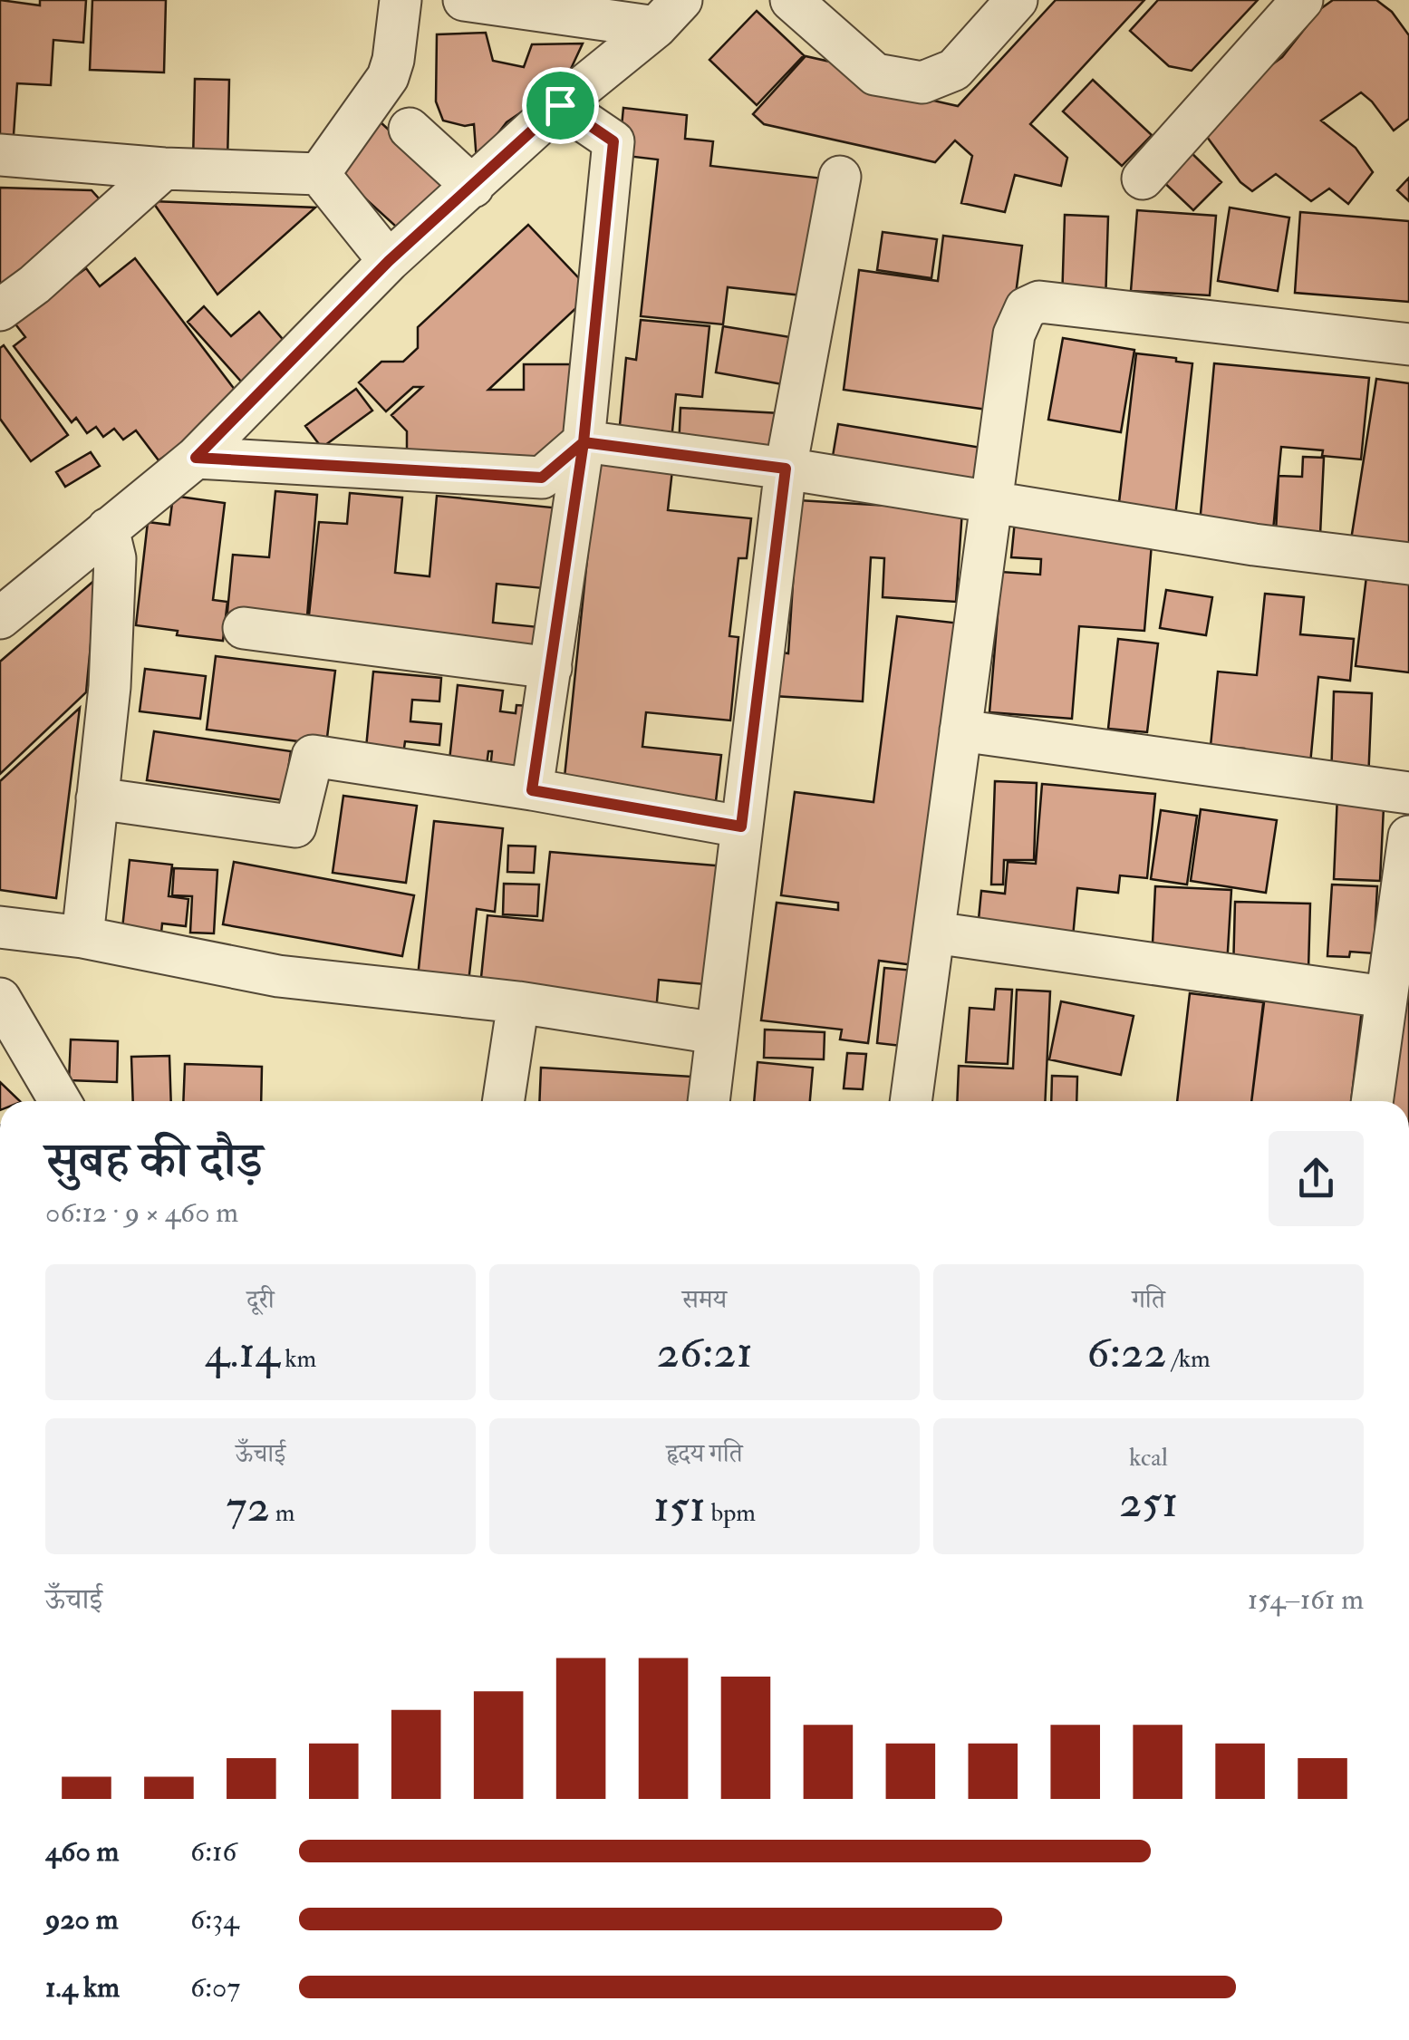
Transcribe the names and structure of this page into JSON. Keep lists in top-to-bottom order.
{
  "page": {
    "heading": ["सुबह की दौड़", "06:12 · 9 × 460 m"],
    "stats": [
      ["दूरी", "4.14 km"],
      ["समय", "26:21"],
      ["गति", "6:22 /km"],
      ["ऊँचाई", "72 m"],
      ["हृदय गति", "151 bpm"],
      ["kcal", "251"]
    ],
    "chart": ["ऊँचाई", "154–161 m"],
    "list": [
      {
        "name": "460 m",
        "note": "6:16"
      },
      {
        "name": "920 m",
        "note": "6:34"
      },
      {
        "name": "1.4 km",
        "note": "6:07"
      }
    ]
  }
}
